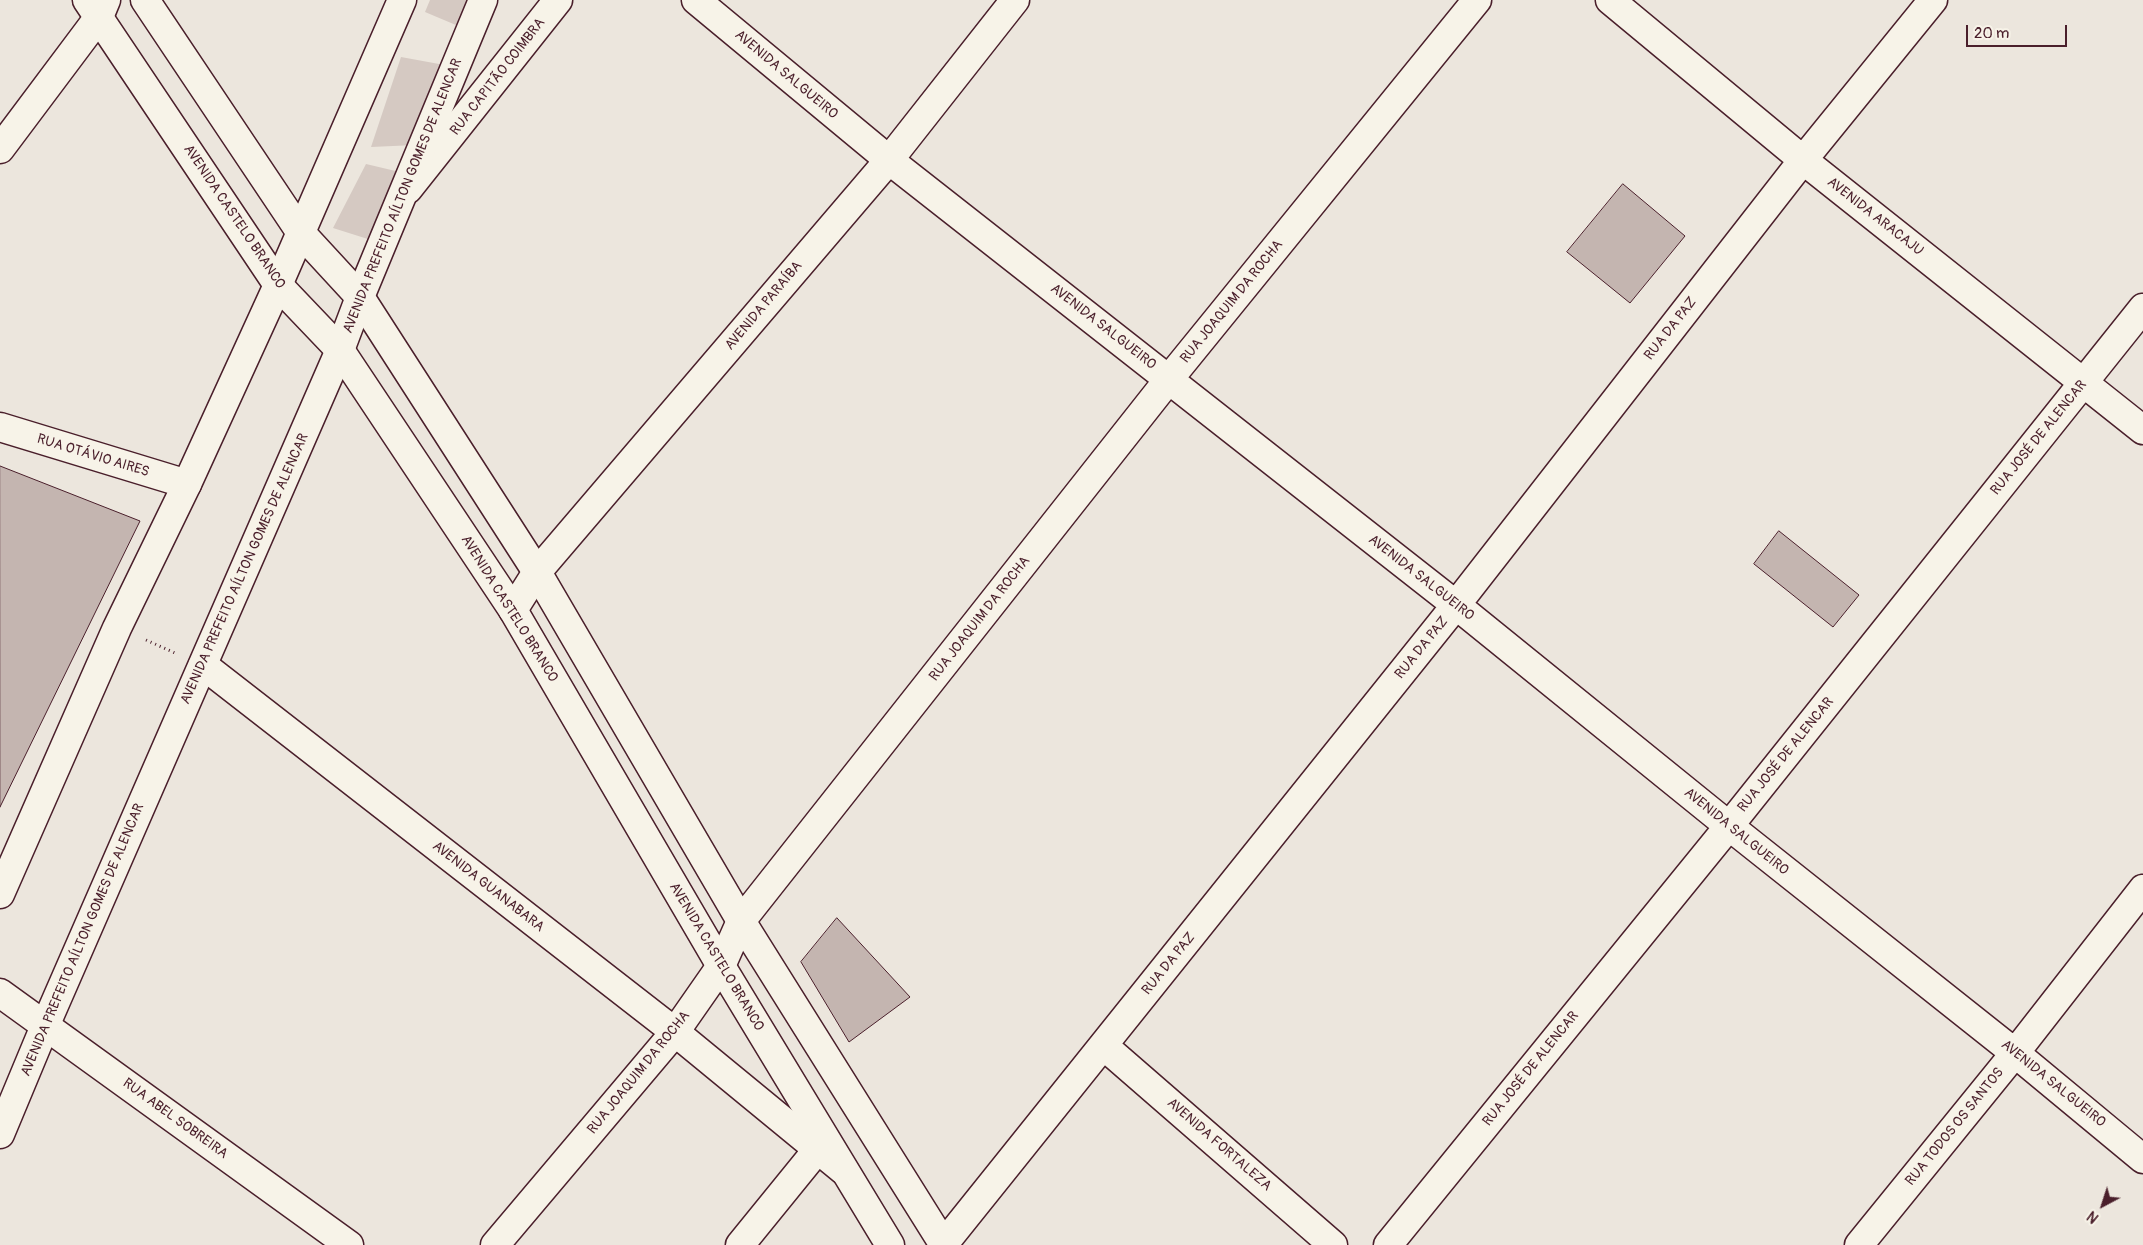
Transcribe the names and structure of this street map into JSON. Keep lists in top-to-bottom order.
{
  "streets": {
    "street": [
      "AVENIDA SALGUEIRO",
      "RUA CAPITÃO COIMBRA",
      "AVENIDA PREFEITO AÍLTON GOMES DE ALENCAR",
      "AVENIDA CASTELO BRANCO",
      "AVENIDA ARACAJU",
      "RUA JOAQUIM DA ROCHA",
      "AVENIDA PARAÍBA",
      "RUA DA PAZ",
      "RUA JOSÉ DE ALENCAR",
      "RUA OTÁVIO AIRES",
      "AVENIDA GUANABARA",
      "RUA ABEL SOBREIRA",
      "RUA TODOS OS SANTOS",
      "AVENIDA FORTALEZA"
    ]
  },
  "crossings": [
    ["AVENIDA SALGUEIRO", "RUA JOAQUIM DA ROCHA"],
    ["AVENIDA SALGUEIRO", "AVENIDA PARAÍBA"],
    ["AVENIDA SALGUEIRO", "RUA DA PAZ"],
    ["AVENIDA SALGUEIRO", "RUA JOSÉ DE ALENCAR"],
    ["AVENIDA SALGUEIRO", "RUA TODOS OS SANTOS"],
    ["RUA CAPITÃO COIMBRA", "AVENIDA PREFEITO AÍLTON GOMES DE ALENCAR"],
    ["AVENIDA PREFEITO AÍLTON GOMES DE ALENCAR", "AVENIDA CASTELO BRANCO"],
    ["AVENIDA PREFEITO AÍLTON GOMES DE ALENCAR", "AVENIDA GUANABARA"],
    ["AVENIDA PREFEITO AÍLTON GOMES DE ALENCAR", "RUA ABEL SOBREIRA"],
    ["AVENIDA CASTELO BRANCO", "RUA JOAQUIM DA ROCHA"],
    ["AVENIDA CASTELO BRANCO", "AVENIDA PARAÍBA"],
    ["AVENIDA CASTELO BRANCO", "AVENIDA GUANABARA"],
    ["AVENIDA ARACAJU", "RUA DA PAZ"],
    ["AVENIDA ARACAJU", "RUA JOSÉ DE ALENCAR"],
    ["RUA JOAQUIM DA ROCHA", "AVENIDA GUANABARA"],
    ["RUA DA PAZ", "AVENIDA FORTALEZA"]
  ],
  "scale_bar": "20 m",
  "north": "bottom left"
}
